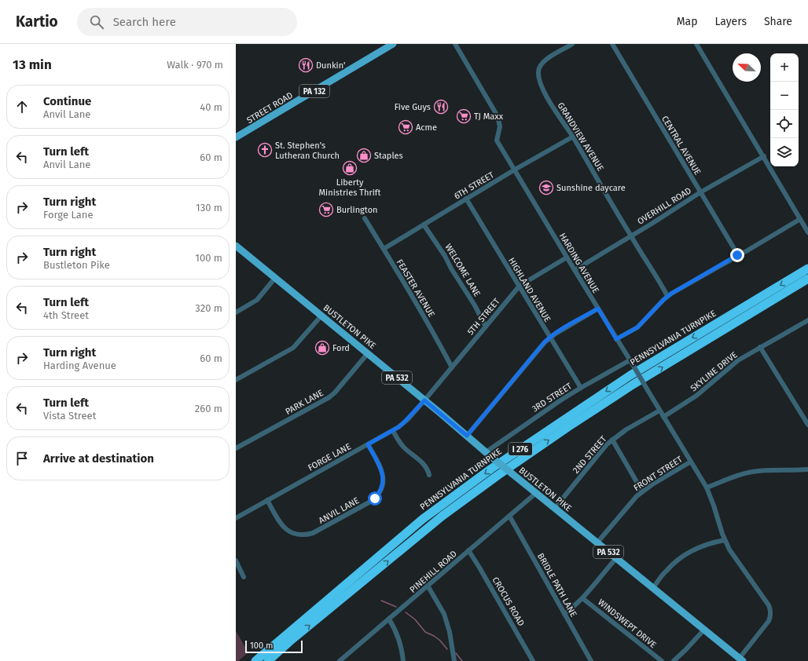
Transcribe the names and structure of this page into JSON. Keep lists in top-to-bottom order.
{
  "streets": {
    "highway": ["PENNSYLVANIA TURNPIKE", "I 276"],
    "main road": [
      "PA 132",
      "STREET ROAD",
      "BUSTLETON PIKE",
      "PA 532"
    ],
    "street": [
      "GRANDVIEW AVENUE",
      "CENTRAL AVENUE",
      "6TH STREET",
      "OVERHILL ROAD",
      "HARDING AVENUE",
      "WELCOME LANE",
      "FEASTER AVENUE",
      "HIGHLAND AVENUE",
      "5TH STREET",
      "SKYLINE DRIVE",
      "3RD STREET",
      "PARK LANE",
      "2ND STREET",
      "FORGE LANE",
      "FRONT STREET",
      "ANVIL LANE",
      "PINEHILL ROAD",
      "BRIDLE PATH LANE",
      "CROCUS ROAD",
      "WINDSWEPT DRIVE"
    ]
  },
  "crossings": [
    ["GRANDVIEW AVENUE", "6TH STREET"],
    ["GRANDVIEW AVENUE", "OVERHILL ROAD"],
    ["CENTRAL AVENUE", "OVERHILL ROAD"],
    ["6TH STREET", "HARDING AVENUE"],
    ["6TH STREET", "WELCOME LANE"],
    ["6TH STREET", "FEASTER AVENUE"],
    ["6TH STREET", "HIGHLAND AVENUE"],
    ["OVERHILL ROAD", "HARDING AVENUE"],
    ["HARDING AVENUE", "5TH STREET"],
    ["HARDING AVENUE", "BUSTLETON PIKE"],
    ["HARDING AVENUE", "SKYLINE DRIVE"],
    ["HARDING AVENUE", "3RD STREET"],
    ["HARDING AVENUE", "2ND STREET"],
    ["HARDING AVENUE", "FRONT STREET"],
    ["WELCOME LANE", "5TH STREET"],
    ["FEASTER AVENUE", "5TH STREET"],
    ["HIGHLAND AVENUE", "5TH STREET"],
    ["HIGHLAND AVENUE", "3RD STREET"],
    ["5TH STREET", "BUSTLETON PIKE"],
    ["5TH STREET", "FORGE LANE"],
    ["BUSTLETON PIKE", "3RD STREET"],
    ["BUSTLETON PIKE", "PARK LANE"],
    ["BUSTLETON PIKE", "2ND STREET"],
    ["BUSTLETON PIKE", "FORGE LANE"],
    ["BUSTLETON PIKE", "FRONT STREET"],
    ["BUSTLETON PIKE", "PINEHILL ROAD"],
    ["FORGE LANE", "ANVIL LANE"],
    ["PINEHILL ROAD", "BRIDLE PATH LANE"],
    ["PINEHILL ROAD", "CROCUS ROAD"]
  ],
  "places": {
    "restaurant": ["Dunkin'", "Five Guys"],
    "supermarket": ["TJ Maxx", "Acme", "Burlington"],
    "church": ["St. Stephen's Lutheran Church"],
    "shop": ["Staples", "Liberty Ministries Thrift", "Ford"],
    "school or university": ["Sunshine daycare"]
  },
  "scale_bar": "100 m",
  "north": "top left",
  "page": {
    "header": "Kartio",
    "search": "Search here",
    "nav": ["Map", "Layers", "Share"],
    "heading": ["13 min", "Walk · 970 m"],
    "map_buttons": ["+", "−"],
    "list": [
      ["Continue", "Anvil Lane", "40 m"],
      ["Turn left", "Anvil Lane", "60 m"],
      ["Turn right", "Forge Lane", "130 m"],
      ["Turn right", "Bustleton Pike", "100 m"],
      ["Turn left", "4th Street", "320 m"],
      ["Turn right", "Harding Avenue", "60 m"],
      ["Turn left", "Vista Street", "260 m"],
      "Arrive at destination"
    ],
    "scale": "100 m"
  }
}
